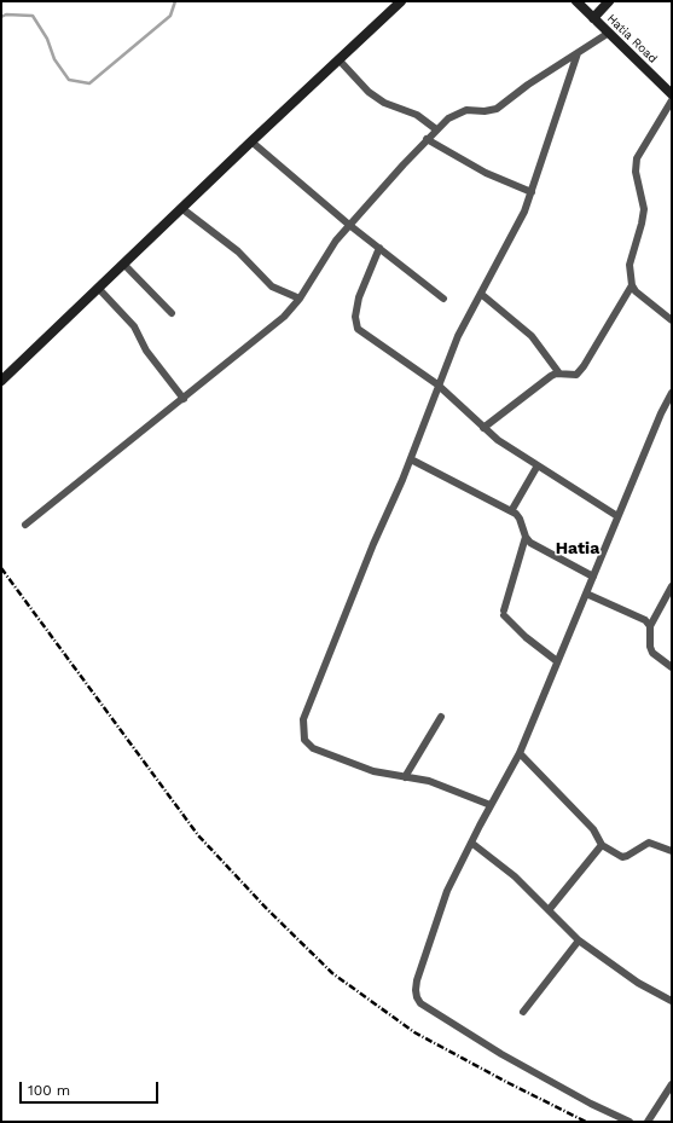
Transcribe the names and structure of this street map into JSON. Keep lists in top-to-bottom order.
{
  "streets": {
    "street": ["Hatia Road"]
  },
  "districts": ["Hatia"],
  "scale_bar": "100 m"
}
